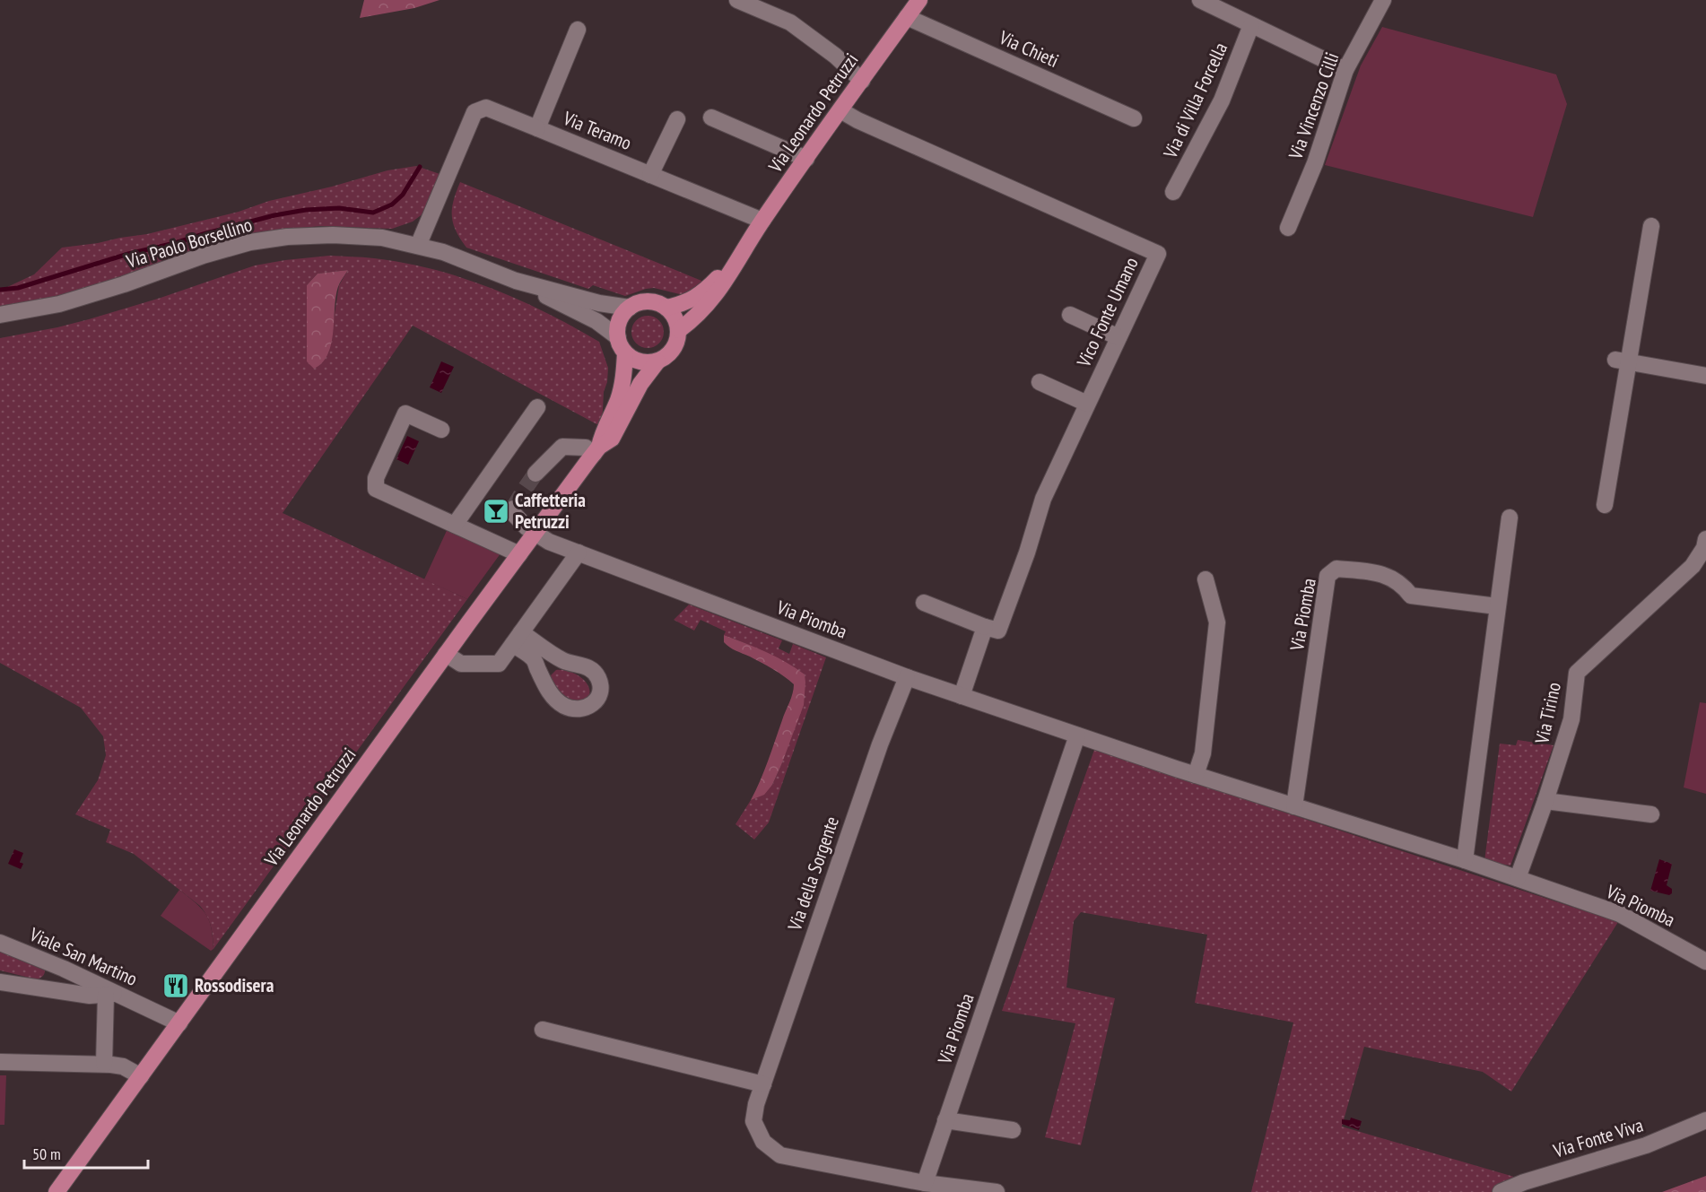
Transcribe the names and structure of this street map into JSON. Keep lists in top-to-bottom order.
{
  "streets": {
    "main road": ["Via Leonardo Petruzzi"],
    "street": [
      "Via Chieti",
      "Via di Villa Forcella",
      "Via Vincenzo Cilli",
      "Via Teramo",
      "Via Paolo Borsellino",
      "Vico Fonte Umano",
      "Via Piomba",
      "Via Tirino",
      "Via della Sorgente",
      "Viale San Martino",
      "Via Fonte Viva"
    ]
  },
  "crossings": [
    ["Via Chieti", "Via Leonardo Petruzzi"],
    ["Via Leonardo Petruzzi", "Via Teramo"],
    ["Via Leonardo Petruzzi", "Via Paolo Borsellino"],
    ["Via Leonardo Petruzzi", "Vico Fonte Umano"],
    ["Via Leonardo Petruzzi", "Via Piomba"],
    ["Via Leonardo Petruzzi", "Viale San Martino"],
    ["Via Piomba", "Via Tirino"],
    ["Via Piomba", "Via della Sorgente"]
  ],
  "places": {
    "bar": ["Caffetteria Petruzzi"],
    "restaurant": ["Rossodisera"]
  },
  "scale_bar": "50 m"
}
